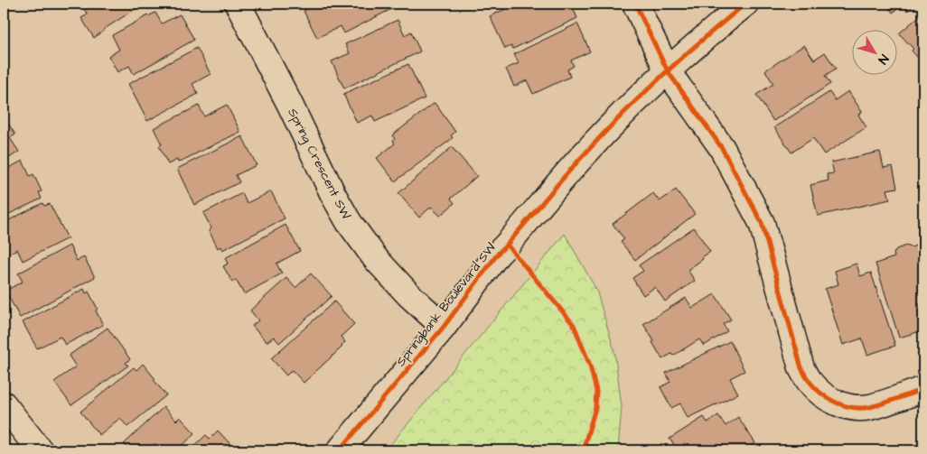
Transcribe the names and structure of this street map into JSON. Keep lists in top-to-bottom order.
{
  "streets": {
    "street": ["Spring Crescent SW", "Springbank Boulevard SW"]
  },
  "crossings": [
    ["Spring Crescent SW", "Springbank Boulevard SW"]
  ],
  "north": "bottom right"
}
